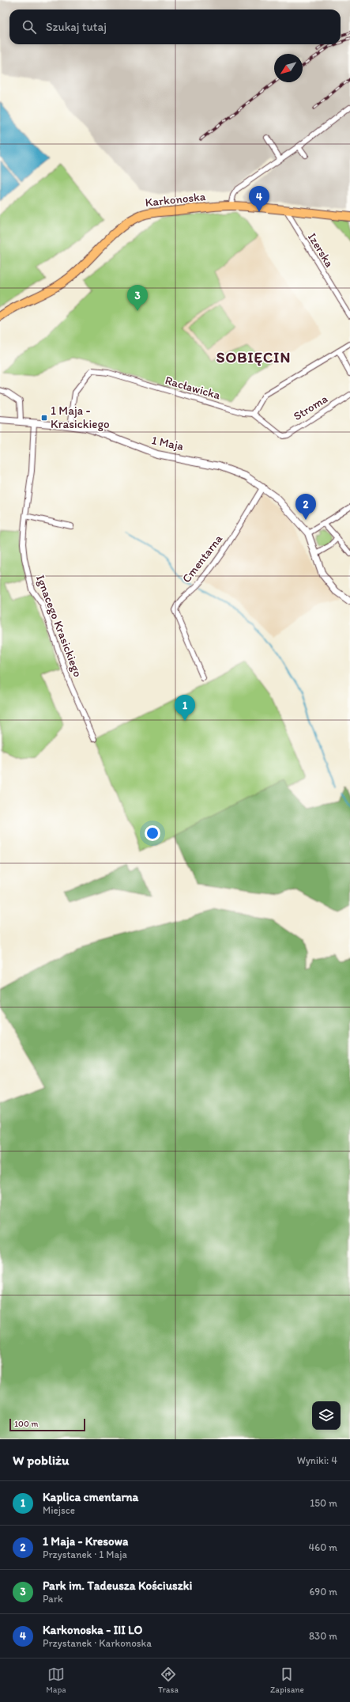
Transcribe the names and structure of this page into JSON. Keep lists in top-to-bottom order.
{
  "streets": {
    "main road": ["Karkonoska"],
    "street": [
      "Izerska",
      "Racławicka",
      "Stroma",
      "1 Maja",
      "Cmentarna",
      "Ignacego Krasickiego"
    ]
  },
  "crossings": [
    ["Karkonoska", "Izerska"],
    ["Racławicka", "Stroma"],
    ["Racławicka", "1 Maja"],
    ["1 Maja", "Cmentarna"],
    ["1 Maja", "Ignacego Krasickiego"]
  ],
  "districts": ["SOBIĘCIN"],
  "places": {
    "transit": ["1 Maja - Krasickiego"]
  },
  "scale_bar": "100 m",
  "north": "bottom left",
  "page": {
    "search": "Szukaj tutaj",
    "pins": [
      "4",
      "3",
      "2",
      "1"
    ],
    "scale": "100 m",
    "heading": ["W pobliżu", "Wyniki: 4"],
    "list": [
      {
        "mark": "1",
        "name": "Kaplica cmentarna",
        "note": "Miejsce",
        "value": "150 m"
      },
      {
        "mark": "2",
        "name": "1 Maja - Kresowa",
        "note": "Przystanek · 1 Maja",
        "value": "460 m"
      },
      {
        "mark": "3",
        "name": "Park im. Tadeusza Kościuszki",
        "note": "Park",
        "value": "690 m"
      },
      {
        "mark": "4",
        "name": "Karkonoska - III LO",
        "note": "Przystanek · Karkonoska",
        "value": "830 m"
      }
    ],
    "nav": ["Mapa", "Trasa", "Zapisane"]
  }
}
